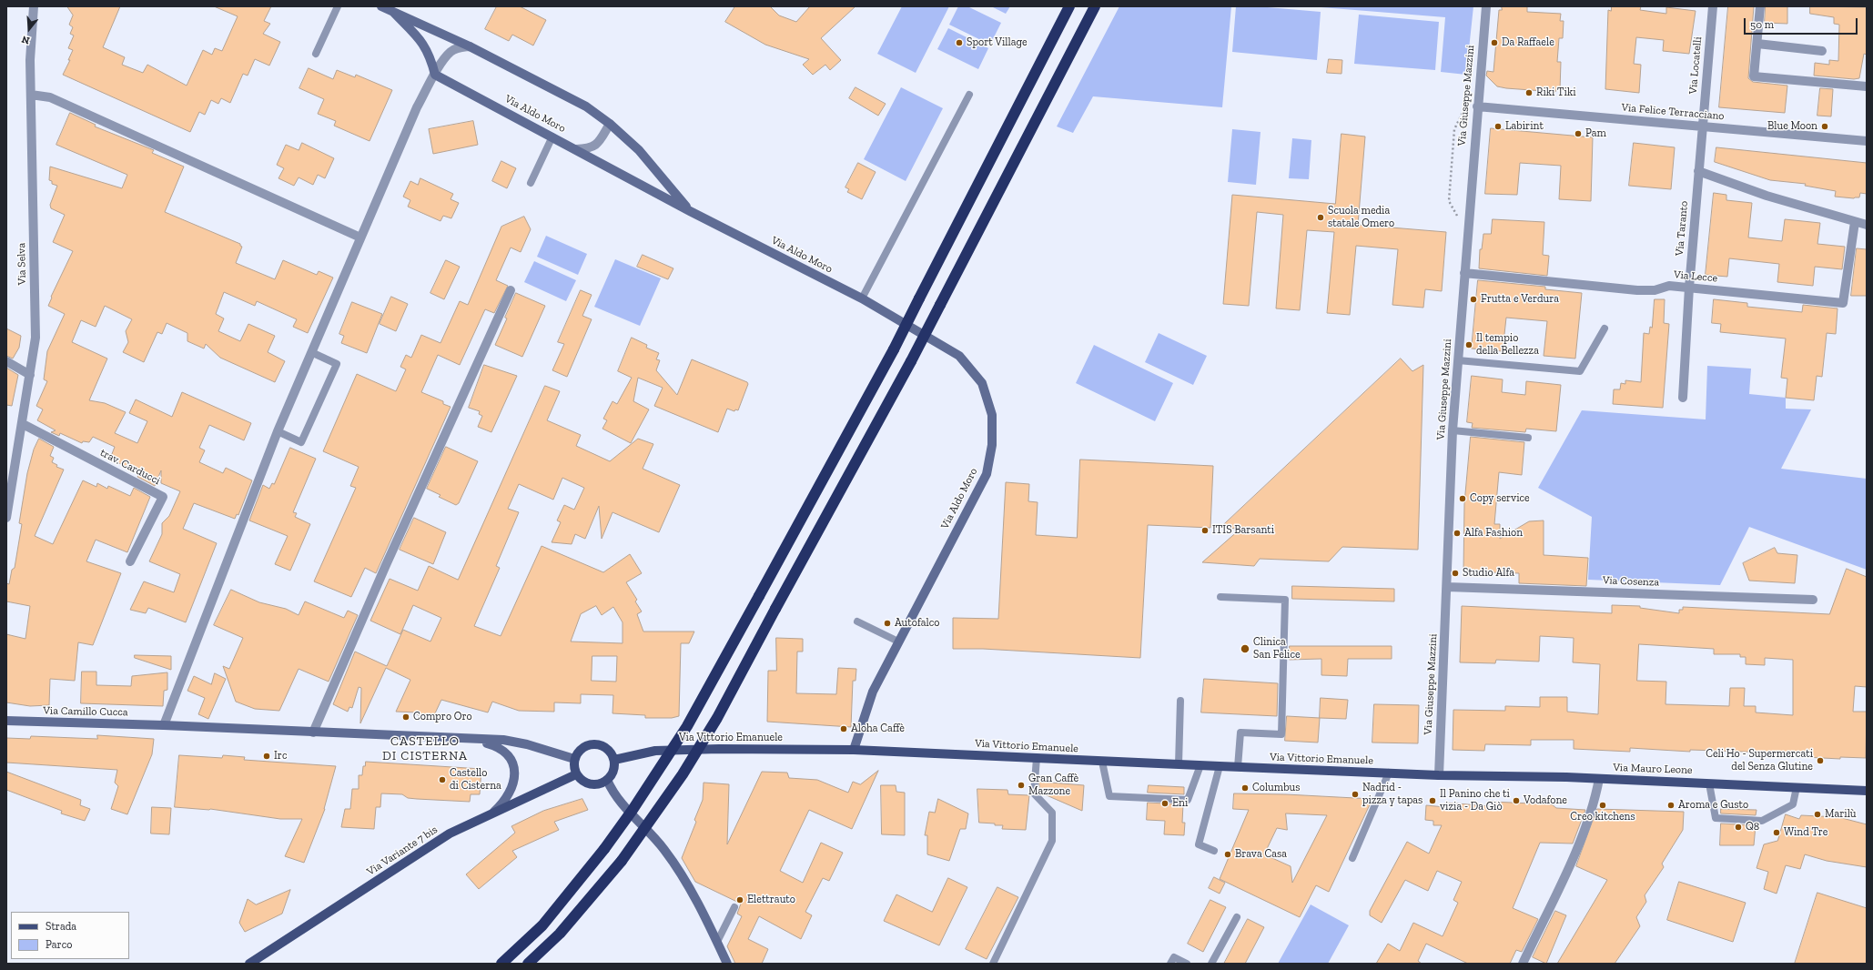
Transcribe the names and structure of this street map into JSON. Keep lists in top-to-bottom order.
{
  "streets": {
    "main road": ["Via Vittorio Emanuele", "Via Mauro Leone", "Via Variante 7 bis"],
    "street": [
      "Via Locatelli",
      "Via Giuseppe Mazzini",
      "Via Felice Terracciano",
      "Via Aldo Moro",
      "Via Taranto",
      "Via Selva",
      "Via Lecce",
      "trav. Carducci",
      "Via Cosenza",
      "Via Camillo Cucca"
    ]
  },
  "crossings": [
    ["Via Locatelli", "Via Felice Terracciano"],
    ["Via Locatelli", "Via Taranto"],
    ["Via Giuseppe Mazzini", "Via Felice Terracciano"],
    ["Via Giuseppe Mazzini", "Via Lecce"],
    ["Via Giuseppe Mazzini", "Via Cosenza"],
    ["Via Giuseppe Mazzini", "Via Vittorio Emanuele"],
    ["Via Giuseppe Mazzini", "Via Mauro Leone"],
    ["Via Felice Terracciano", "Via Taranto"],
    ["Via Aldo Moro", "Via Vittorio Emanuele"],
    ["Via Taranto", "Via Lecce"],
    ["Via Selva", "trav. Carducci"],
    ["Via Vittorio Emanuele", "Via Mauro Leone"],
    ["Via Vittorio Emanuele", "Via Variante 7 bis"]
  ],
  "districts": ["CASTELLO DI CISTERNA"],
  "places": [
    "Sport Village",
    "Da Raffaele",
    "Riki Tiki",
    "Labirint",
    "Blue Moon",
    "Pam",
    "Scuola media statale Omero",
    "Frutta e Verdura",
    "Il tempio della Bellezza",
    "Copy service",
    "ITIS Barsanti",
    "Alfa Fashion",
    "Studio Alfa",
    "Autofalco",
    "Clinica San Felice",
    "Compro Oro",
    "Aloha Caffè",
    "Irc",
    "Celi Ho - Supermercati del Senza Glutine",
    "Castello di Cisterna",
    "Gran Caffè Mazzone",
    "Columbus",
    "Nadrid - pizza y tapas",
    "Il Panino che ti vizia - Da Giò",
    "Vodafone",
    "Eni",
    "Creo kitchens",
    "Aroma e Gusto",
    "Marilù",
    "Q8",
    "Wind Tre",
    "Brava Casa",
    "Elettrauto"
  ],
  "legend": ["Strada", "Parco"],
  "scale_bar": "50 m",
  "north": "bottom"
}
